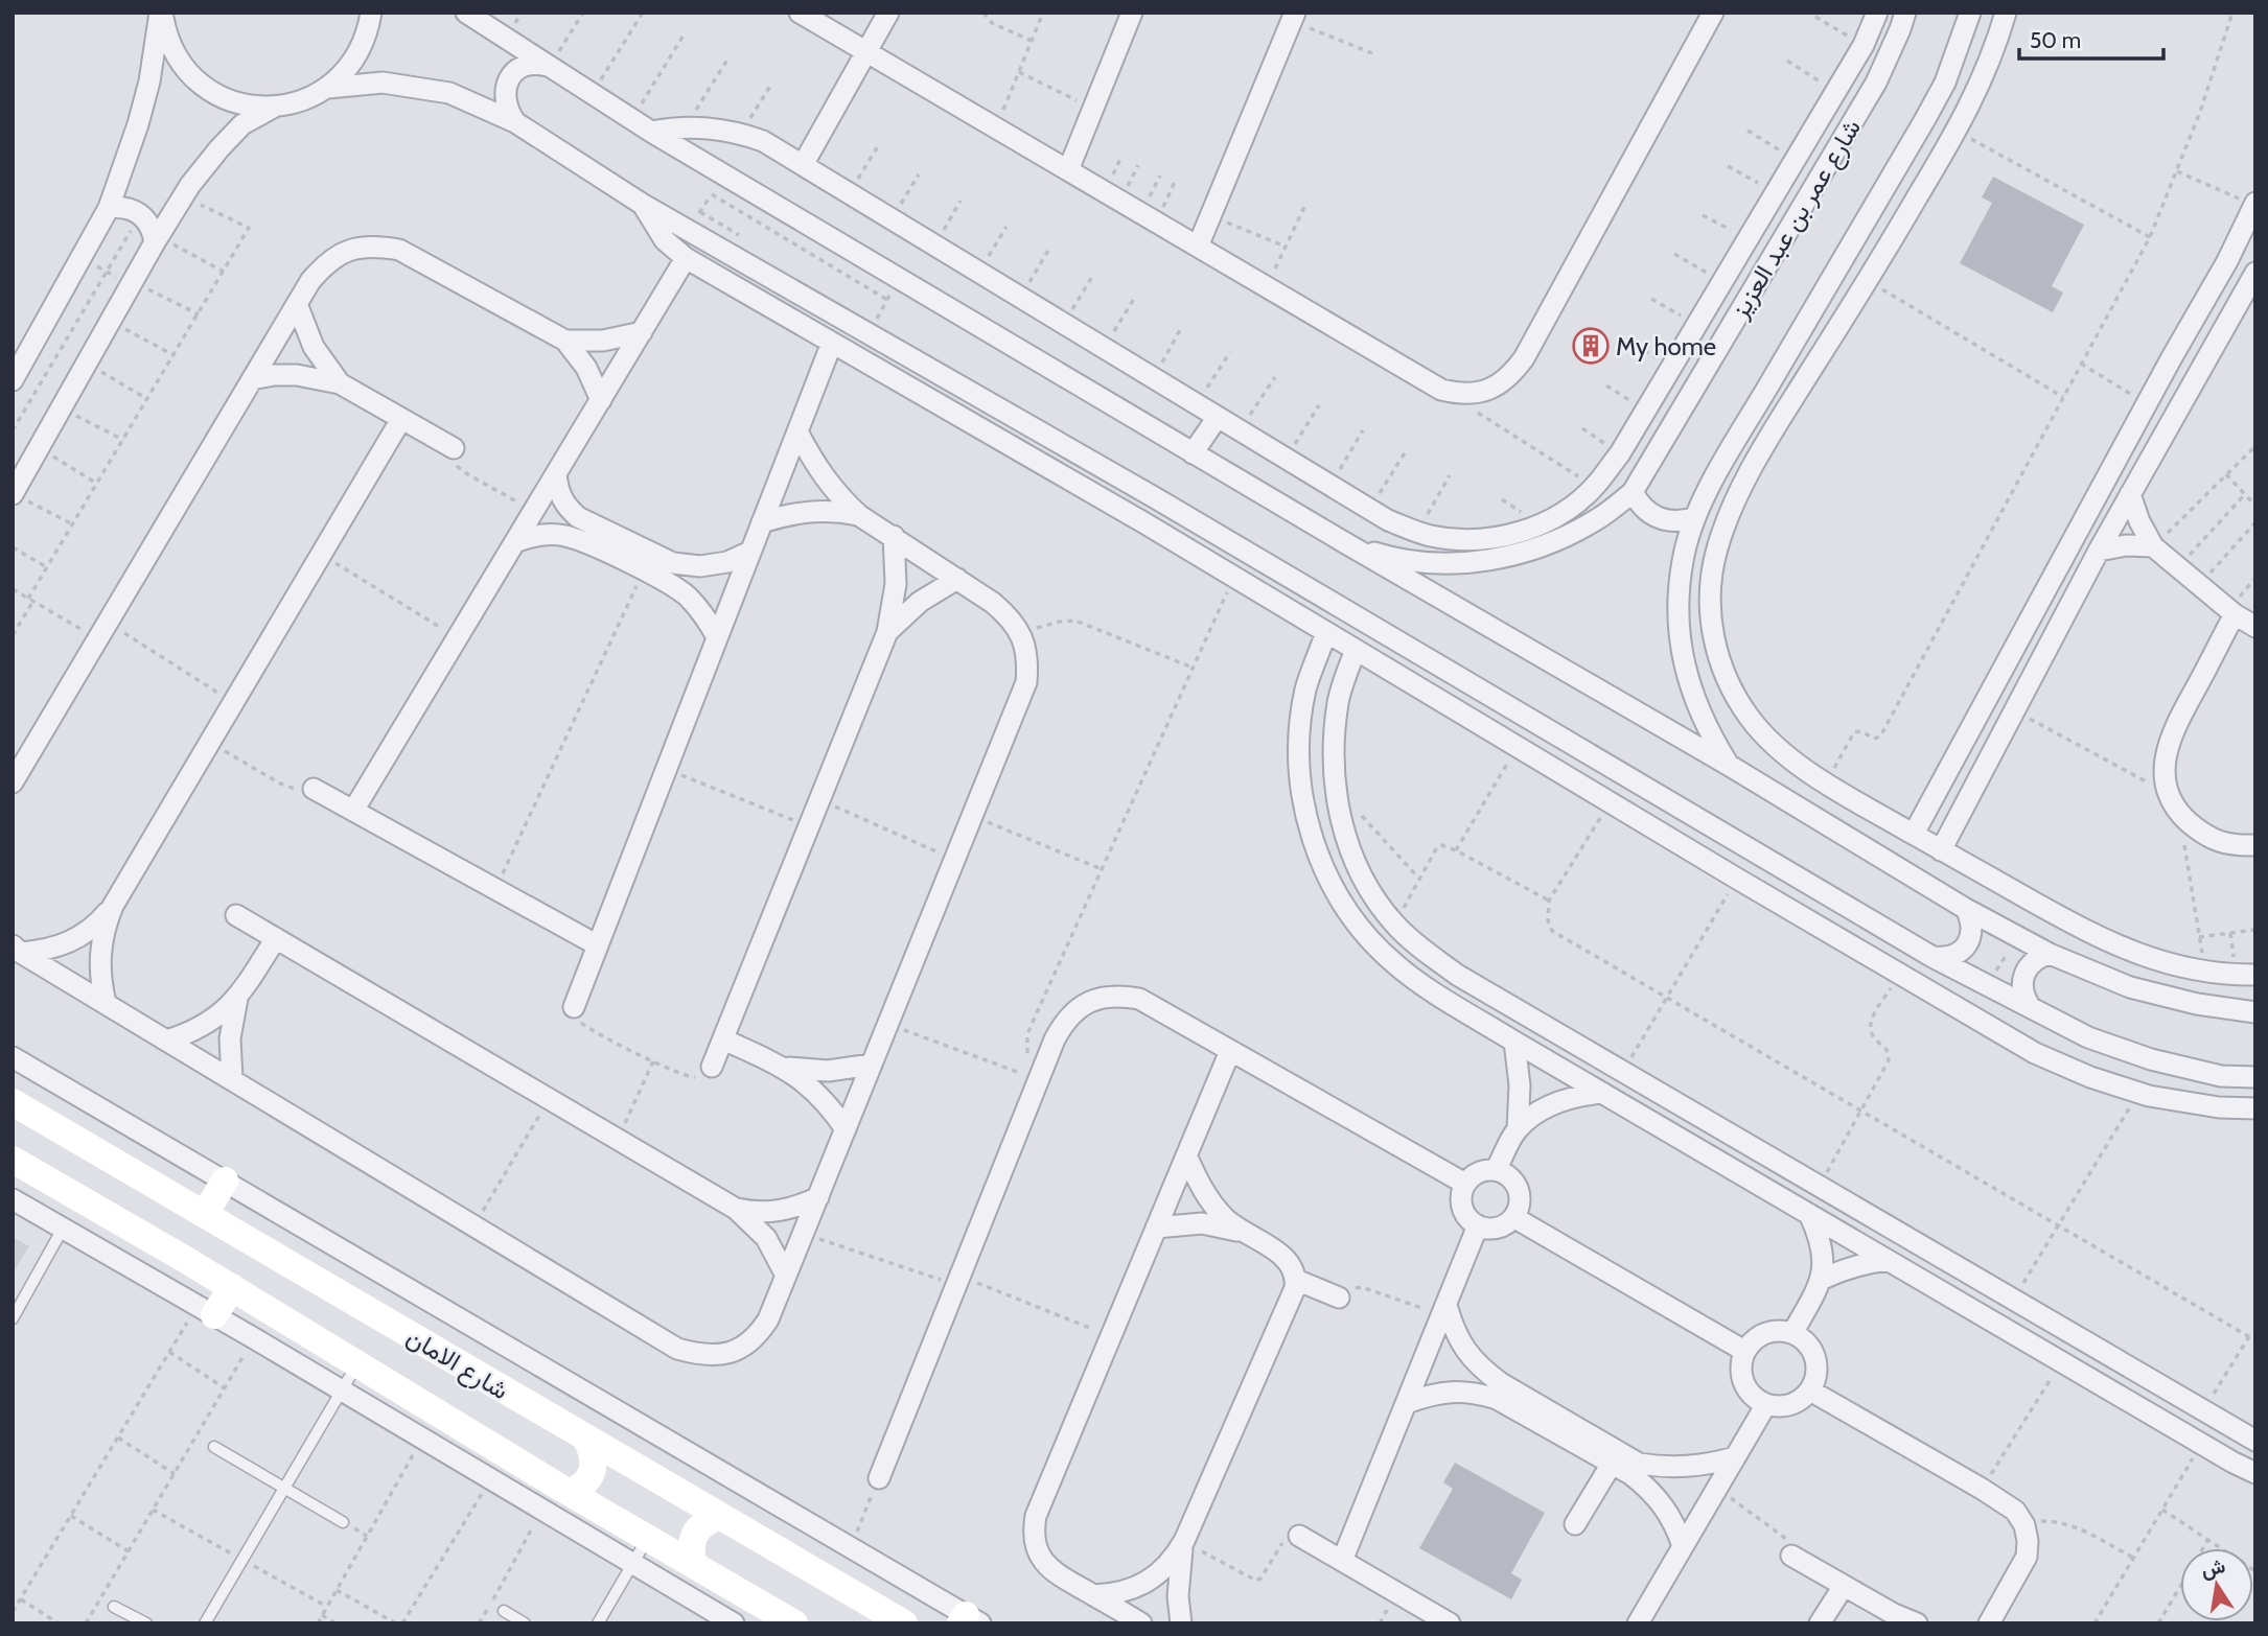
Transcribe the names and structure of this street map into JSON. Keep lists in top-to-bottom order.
{
  "streets": {
    "street": ["شارع عمر بن عبد العزيز", "شارع الامان"]
  },
  "places": {
    "building": ["My home"]
  },
  "scale_bar": "50 m",
  "north": "top"
}
